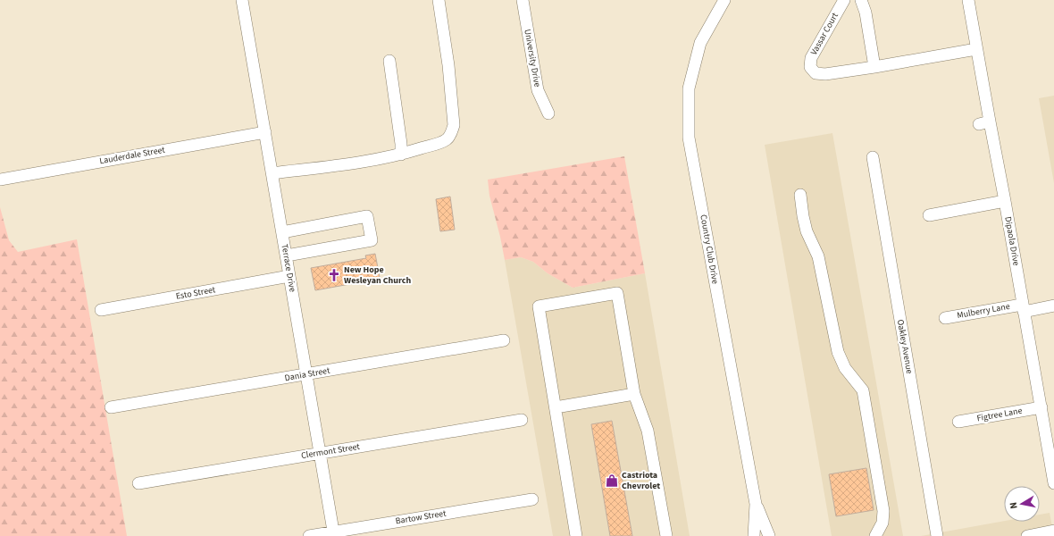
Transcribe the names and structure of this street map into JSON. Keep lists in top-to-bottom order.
{
  "streets": {
    "street": [
      "Vassar Court",
      "University Drive",
      "Lauderdale Street",
      "Dipaola Drive",
      "Country Club Drive",
      "Terrace Drive",
      "Esto Street",
      "Mulberry Lane",
      "Oakley Avenue",
      "Dania Street",
      "Figtree Lane",
      "Clermont Street",
      "Bartow Street"
    ]
  },
  "crossings": [
    ["Vassar Court", "Dipaola Drive"],
    ["Lauderdale Street", "Terrace Drive"],
    ["Dipaola Drive", "Mulberry Lane"],
    ["Dipaola Drive", "Figtree Lane"],
    ["Terrace Drive", "Esto Street"],
    ["Terrace Drive", "Dania Street"],
    ["Terrace Drive", "Clermont Street"],
    ["Terrace Drive", "Bartow Street"]
  ],
  "places": {
    "church": ["New Hope Wesleyan Church"],
    "shop": ["Castriota Chevrolet"]
  },
  "north": "left"
}
